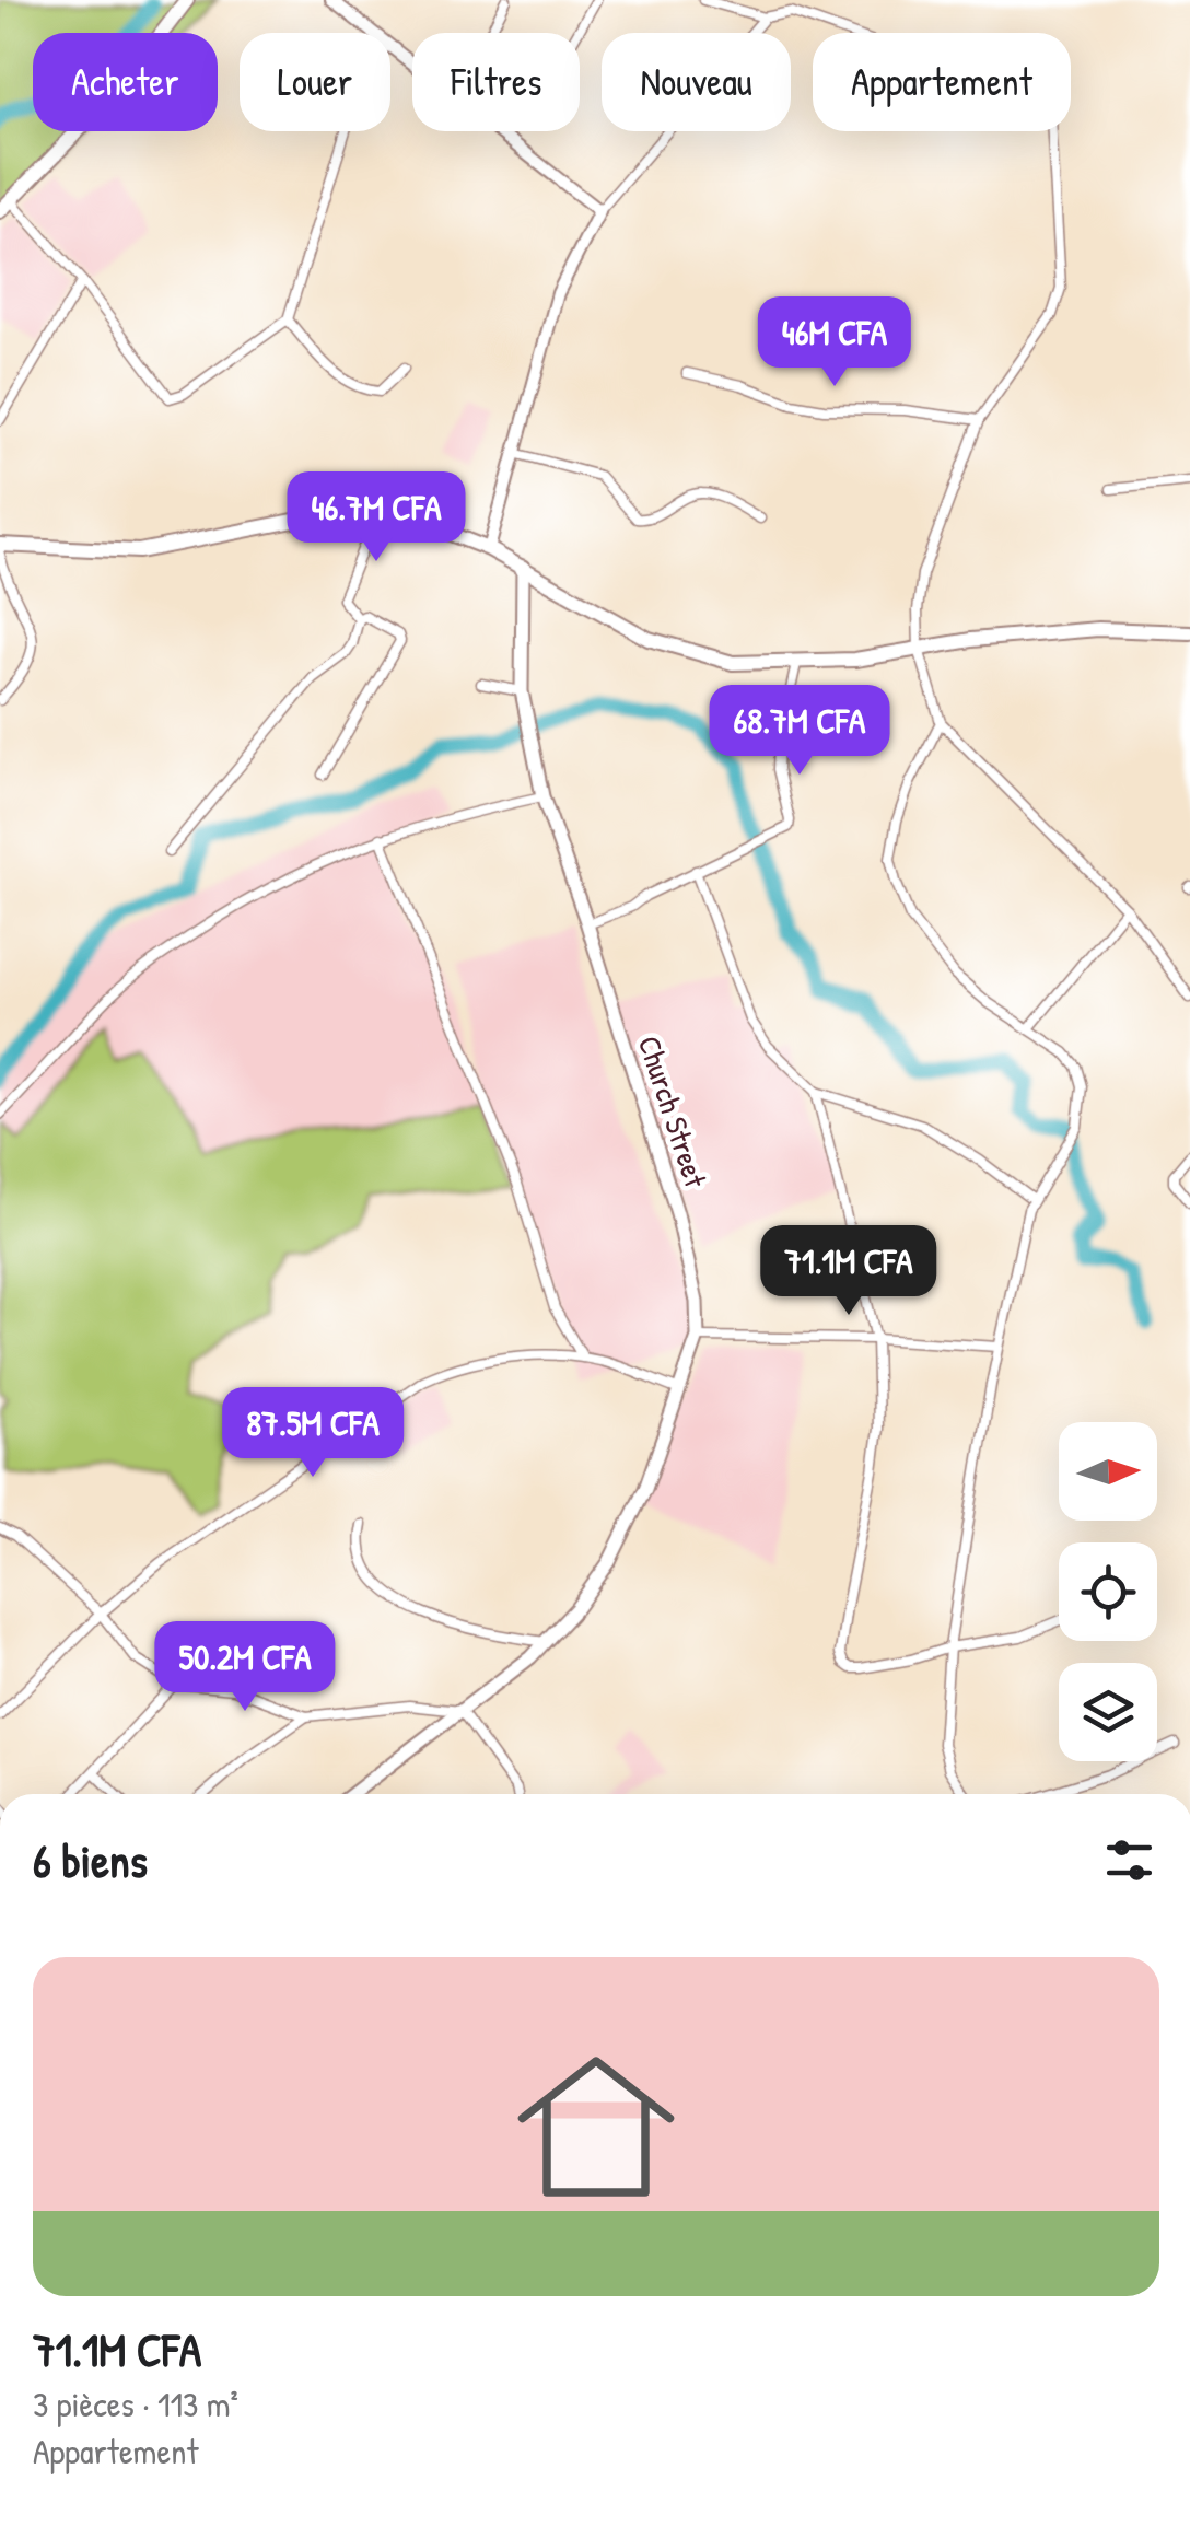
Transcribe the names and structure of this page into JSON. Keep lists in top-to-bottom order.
{
  "streets": {
    "main road": ["Church Street"]
  },
  "north": "right",
  "page": {
    "chip": [
      "Acheter",
      "Louer",
      "Filtres",
      "Nouveau",
      "Appartement"
    ],
    "price": [
      "46M CFA",
      "46.7M CFA",
      "68.7M CFA",
      "71.1M CFA",
      "87.5M CFA",
      "50.2M CFA"
    ],
    "heading": "6 biens",
    "list": [
      {
        "name": "71.1M CFA",
        "note": "3 pièces · 113 m² · Appartement"
      }
    ]
  }
}
